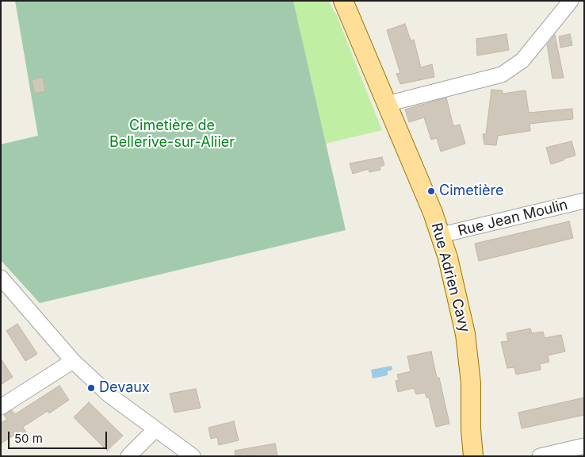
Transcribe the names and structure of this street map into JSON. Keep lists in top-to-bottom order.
{
  "streets": {
    "main road": ["Rue Adrien Cavy"],
    "street": ["Rue Jean Moulin"]
  },
  "crossings": [
    ["Rue Jean Moulin", "Rue Adrien Cavy"]
  ],
  "parks": ["Cimetière de Bellerive-sur-Aliier"],
  "places": ["Cimetière", "Devaux"],
  "scale_bar": "50 m"
}
